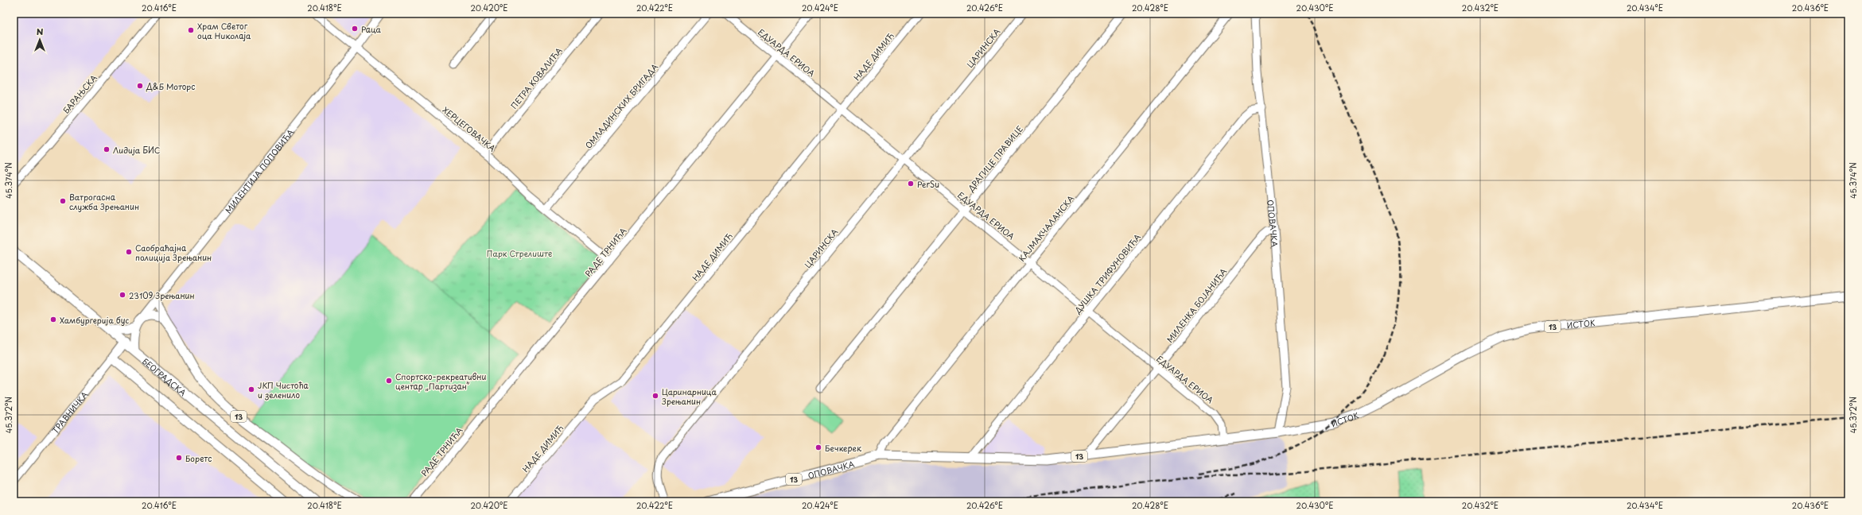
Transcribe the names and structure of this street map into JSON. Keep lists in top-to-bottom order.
{
  "streets": {
    "main road": [
      "МИЛЕНТИЈА ПОПОВИЋА",
      "ОПОВАЧКА",
      "ИСТОК",
      "13",
      "БЕОГРАДСКА",
      "ТРАВНИЧКА"
    ],
    "street": [
      "ЦАРИНСКА",
      "ЕДУАРДА ЕРИОА",
      "НАДЕ ДИМИЋ",
      "ПЕТРА КОВАЛИЋА",
      "БАРАЊСКА",
      "ОМЛАДИНСКИХ БРИГАДА",
      "ХЕРЦЕГОВАЧКА",
      "ДРАГИЦЕ ПРАВИЦЕ",
      "КАЈМАКЧАЛАНСКА",
      "РАДЕ ТРНИЋА",
      "ДУШКА ТРИФУНОВИЋА",
      "МИЛЕНКА БОЈАНИЋА"
    ]
  },
  "crossings": [
    ["ЦАРИНСКА", "ЕДУАРДА ЕРИОА"],
    ["ЕДУАРДА ЕРИОА", "НАДЕ ДИМИЋ"],
    ["ЕДУАРДА ЕРИОА", "ДРАГИЦЕ ПРАВИЦЕ"],
    ["ЕДУАРДА ЕРИОА", "КАЈМАКЧАЛАНСКА"],
    ["ЕДУАРДА ЕРИОА", "РАДЕ ТРНИЋА"],
    ["ЕДУАРДА ЕРИОА", "ДУШКА ТРИФУНОВИЋА"],
    ["ЕДУАРДА ЕРИОА", "МИЛЕНКА БОЈАНИЋА"],
    ["ЕДУАРДА ЕРИОА", "13"],
    ["ПЕТРА КОВАЛИЋА", "ХЕРЦЕГОВАЧКА"],
    ["ОМЛАДИНСКИХ БРИГАДА", "ХЕРЦЕГОВАЧКА"],
    ["ХЕРЦЕГОВАЧКА", "МИЛЕНТИЈА ПОПОВИЋА"],
    ["ХЕРЦЕГОВАЧКА", "РАДЕ ТРНИЋА"],
    ["ОПОВАЧКА", "КАЈМАКЧАЛАНСКА"],
    ["ОПОВАЧКА", "ДУШКА ТРИФУНОВИЋА"],
    ["ОПОВАЧКА", "МИЛЕНКА БОЈАНИЋА"],
    ["ОПОВАЧКА", "ИСТОК"],
    ["ОПОВАЧКА", "13"],
    ["КАЈМАКЧАЛАНСКА", "13"],
    ["ДУШКА ТРИФУНОВИЋА", "13"],
    ["МИЛЕНКА БОЈАНИЋА", "13"],
    ["ИСТОК", "13"],
    ["БЕОГРАДСКА", "ТРАВНИЧКА"]
  ],
  "parks": ["Парк Стрелиште"],
  "places": [
    "Раца",
    "Храм Светог оца Николаја",
    "Д&Б Моторс",
    "Лидија БИС",
    "PerSu",
    "Ватрогасна служба Зрењанин",
    "Саобраћајна полиција Зрењанин",
    "23109 Зрењанин",
    "Хамбургерија бус",
    "Спортско-рекреативни центар „Партизан”",
    "ЈКП Чистоћа и зеленило",
    "Царинарница Зрењанин",
    "Бечкерек",
    "Боретс"
  ],
  "north": "top",
  "coordinates": [
    "20.416°E",
    "20.418°E",
    "20.420°E",
    "20.422°E",
    "20.424°E",
    "20.426°E",
    "20.428°E",
    "20.430°E",
    "20.432°E",
    "20.434°E",
    "20.436°E",
    "45.374°N",
    "45.372°N"
  ]
}
